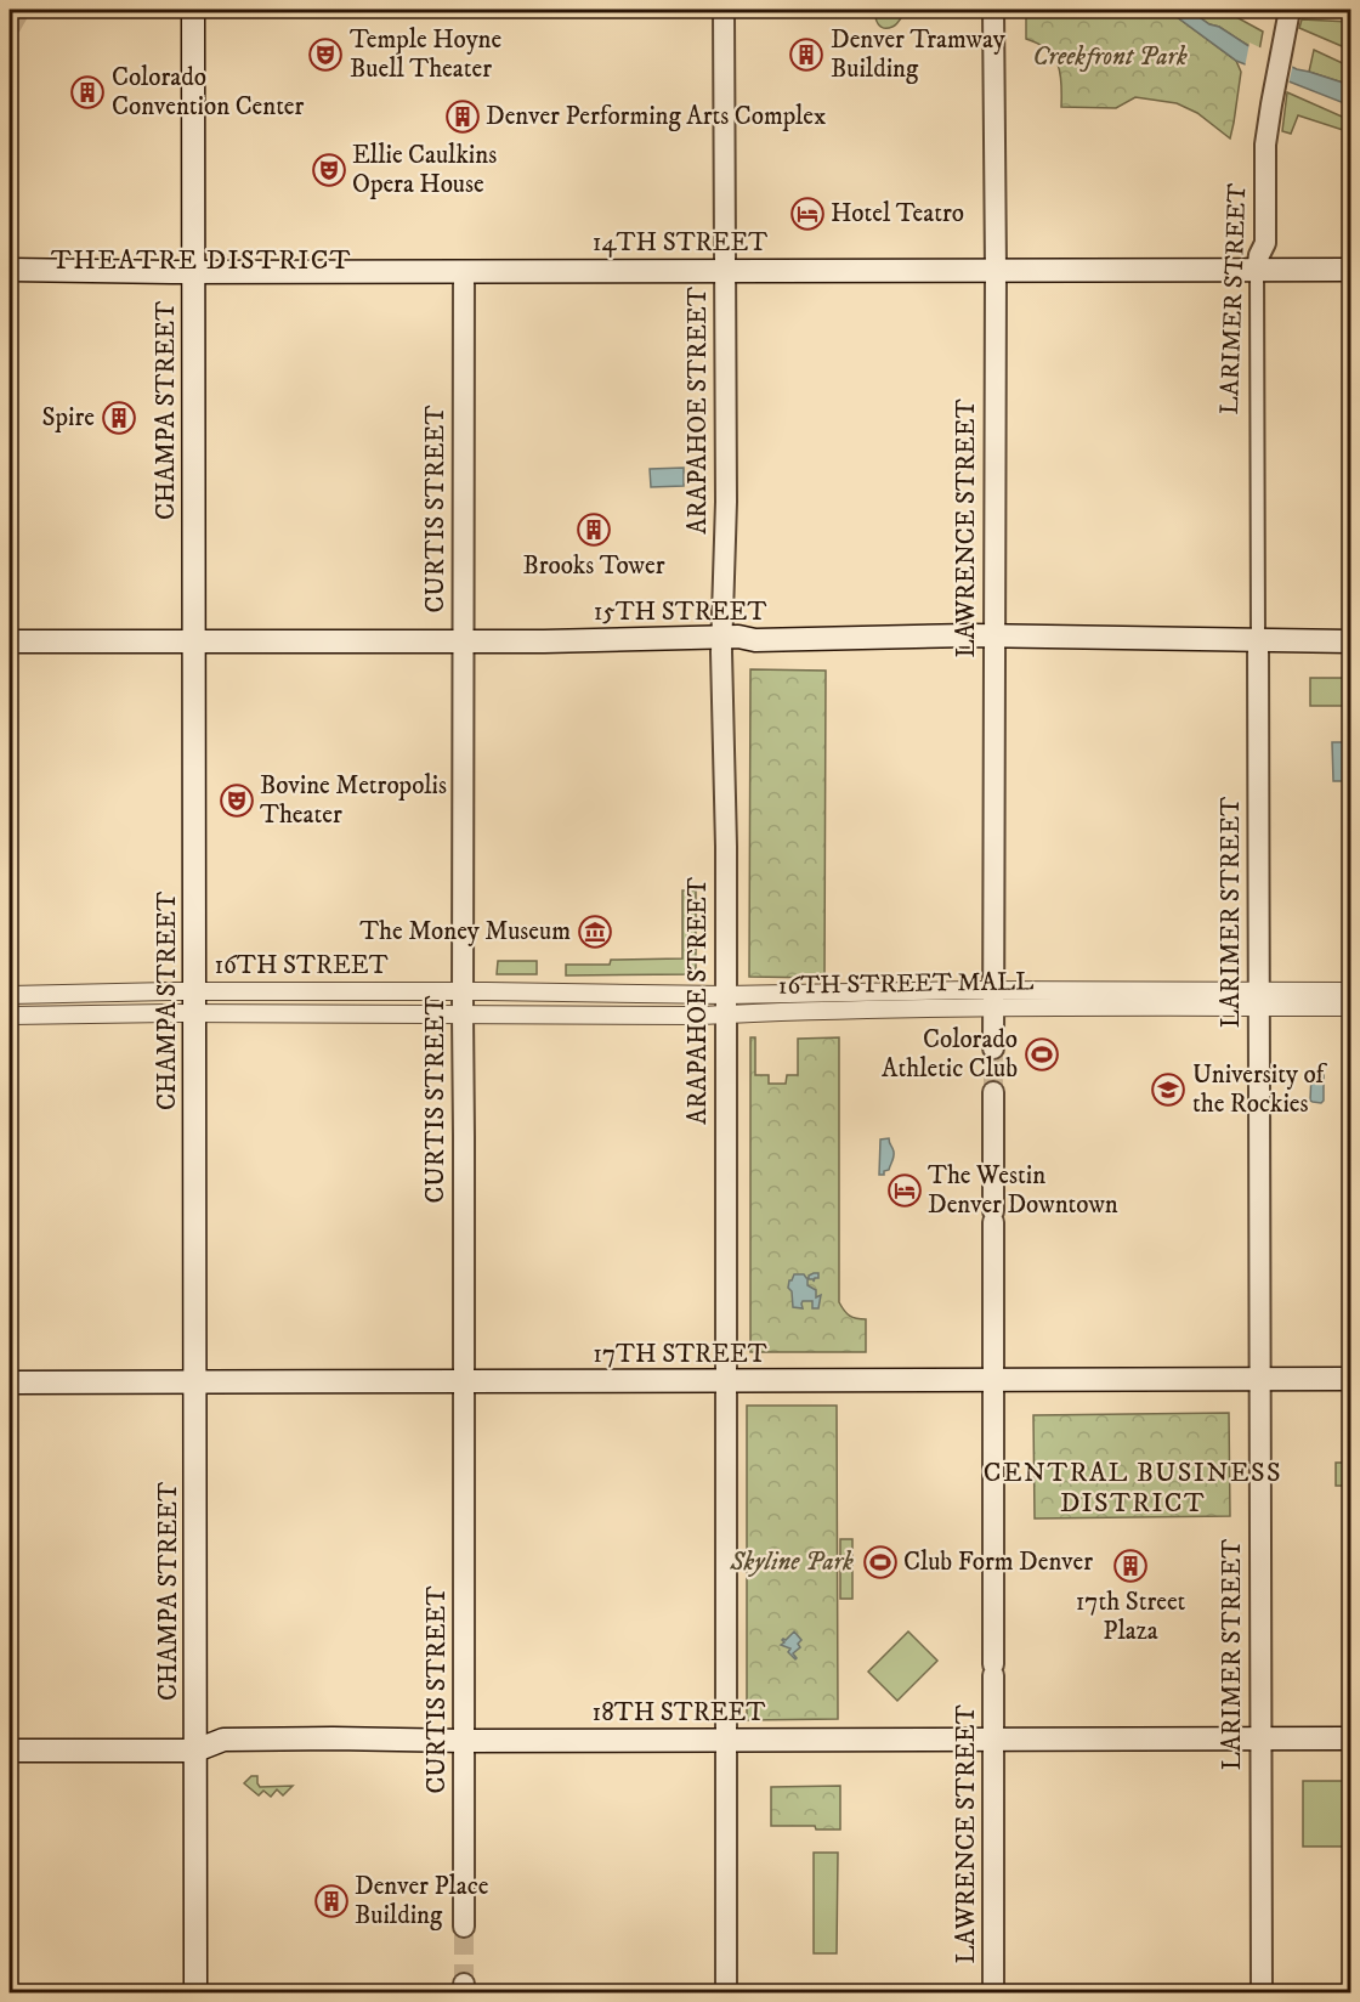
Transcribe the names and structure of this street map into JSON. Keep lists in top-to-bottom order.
{
  "streets": {
    "main road": [
      "14TH STREET",
      "CHAMPA STREET",
      "15TH STREET",
      "17TH STREET",
      "18TH STREET"
    ],
    "street": [
      "LARIMER STREET",
      "ARAPAHOE STREET",
      "CURTIS STREET",
      "LAWRENCE STREET",
      "16TH STREET",
      "16TH STREET MALL"
    ]
  },
  "crossings": [
    ["14TH STREET", "LARIMER STREET"],
    ["14TH STREET", "CHAMPA STREET"],
    ["14TH STREET", "ARAPAHOE STREET"],
    ["14TH STREET", "CURTIS STREET"],
    ["14TH STREET", "LAWRENCE STREET"],
    ["LARIMER STREET", "15TH STREET"],
    ["LARIMER STREET", "16TH STREET MALL"],
    ["LARIMER STREET", "17TH STREET"],
    ["LARIMER STREET", "18TH STREET"],
    ["CHAMPA STREET", "15TH STREET"],
    ["CHAMPA STREET", "16TH STREET"],
    ["CHAMPA STREET", "17TH STREET"],
    ["CHAMPA STREET", "18TH STREET"],
    ["ARAPAHOE STREET", "15TH STREET"],
    ["ARAPAHOE STREET", "16TH STREET MALL"],
    ["ARAPAHOE STREET", "17TH STREET"],
    ["ARAPAHOE STREET", "18TH STREET"],
    ["CURTIS STREET", "15TH STREET"],
    ["CURTIS STREET", "16TH STREET"],
    ["CURTIS STREET", "16TH STREET MALL"],
    ["CURTIS STREET", "17TH STREET"],
    ["CURTIS STREET", "18TH STREET"],
    ["LAWRENCE STREET", "15TH STREET"],
    ["LAWRENCE STREET", "16TH STREET MALL"],
    ["LAWRENCE STREET", "17TH STREET"],
    ["LAWRENCE STREET", "18TH STREET"],
    ["16TH STREET", "16TH STREET MALL"]
  ],
  "districts": ["THEATRE DISTRICT", "CENTRAL BUSINESS DISTRICT"],
  "parks": ["Creekfront Park", "Skyline Park"],
  "places": {
    "theatre": ["Temple Hoyne Buell Theater", "Ellie Caulkins Opera House", "Bovine Metropolis Theater"],
    "building": [
      "Denver Tramway Building",
      "Colorado Convention Center",
      "Denver Performing Arts Complex",
      "Spire",
      "Brooks Tower",
      "17th Street Plaza",
      "Denver Place Building"
    ],
    "hotel": ["Hotel Teatro", "The Westin Denver Downtown"],
    "museum": ["The Money Museum"],
    "sports": ["Colorado Athletic Club", "Club Form Denver"],
    "school or university": ["University of the Rockies"]
  }
}
